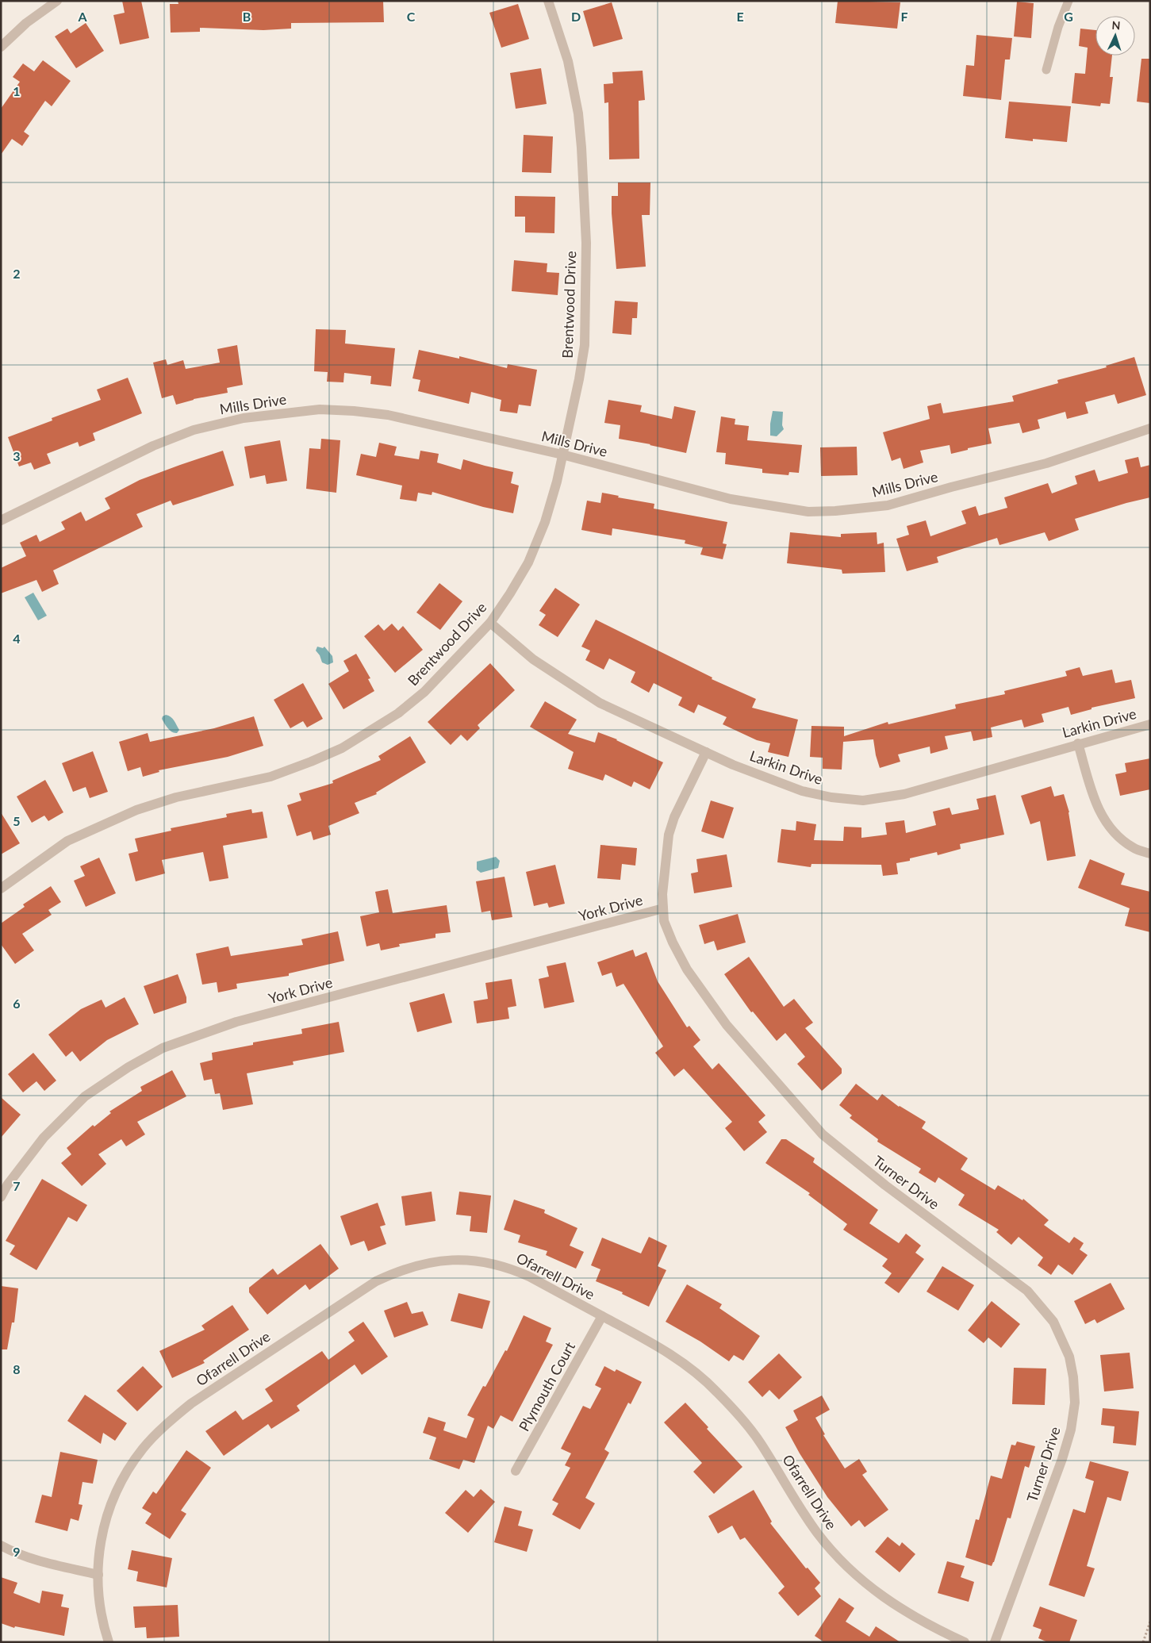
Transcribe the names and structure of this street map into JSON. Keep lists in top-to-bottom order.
{
  "streets": {
    "street": [
      "Brentwood Drive",
      "Mills Drive",
      "Larkin Drive",
      "York Drive",
      "Turner Drive",
      "Ofarrell Drive",
      "Plymouth Court"
    ]
  },
  "crossings": [
    ["Brentwood Drive", "Mills Drive"],
    ["Brentwood Drive", "Larkin Drive"],
    ["Larkin Drive", "Turner Drive"],
    ["York Drive", "Turner Drive"],
    ["Ofarrell Drive", "Plymouth Court"]
  ],
  "north": "top",
  "grid": {
    "columns": [
      "A",
      "B",
      "C",
      "D",
      "E",
      "F",
      "G"
    ],
    "rows": [
      "1",
      "2",
      "3",
      "4",
      "5",
      "6",
      "7",
      "8",
      "9"
    ]
  }
}
